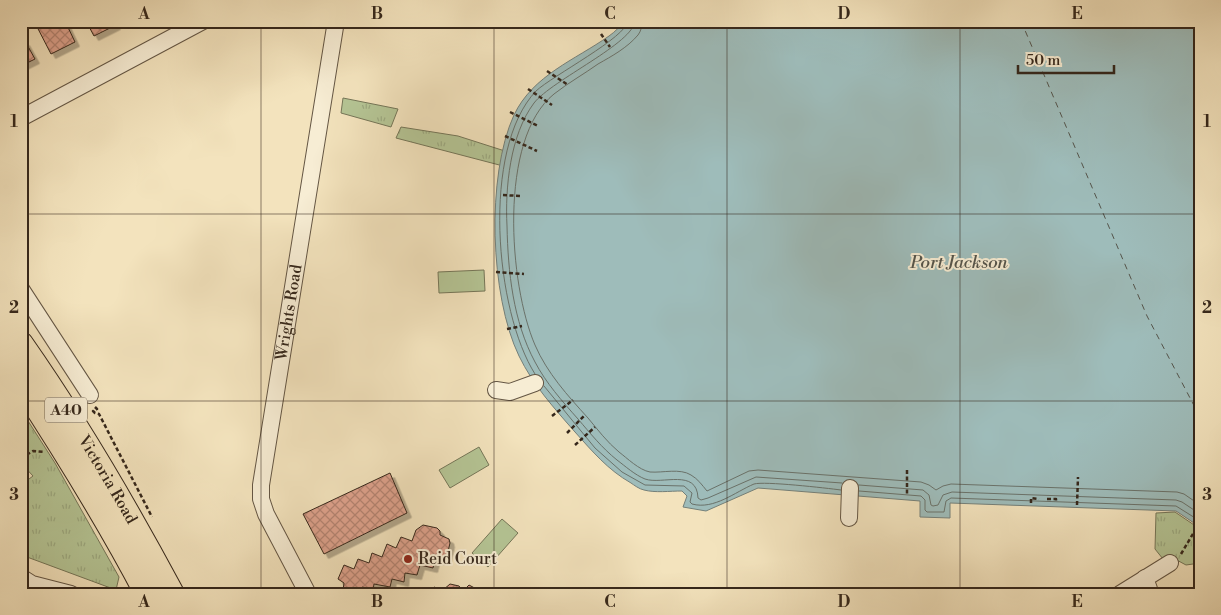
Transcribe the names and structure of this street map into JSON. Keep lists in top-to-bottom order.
{
  "streets": {
    "highway": ["A40", "Victoria Road"],
    "street": ["Wrights Road"]
  },
  "water": ["Port Jackson"],
  "places": ["Reid Court"],
  "scale_bar": "50 m",
  "grid": {
    "columns": [
      "A",
      "B",
      "C",
      "D",
      "E"
    ],
    "rows": ["1", "2", "3"]
  }
}
